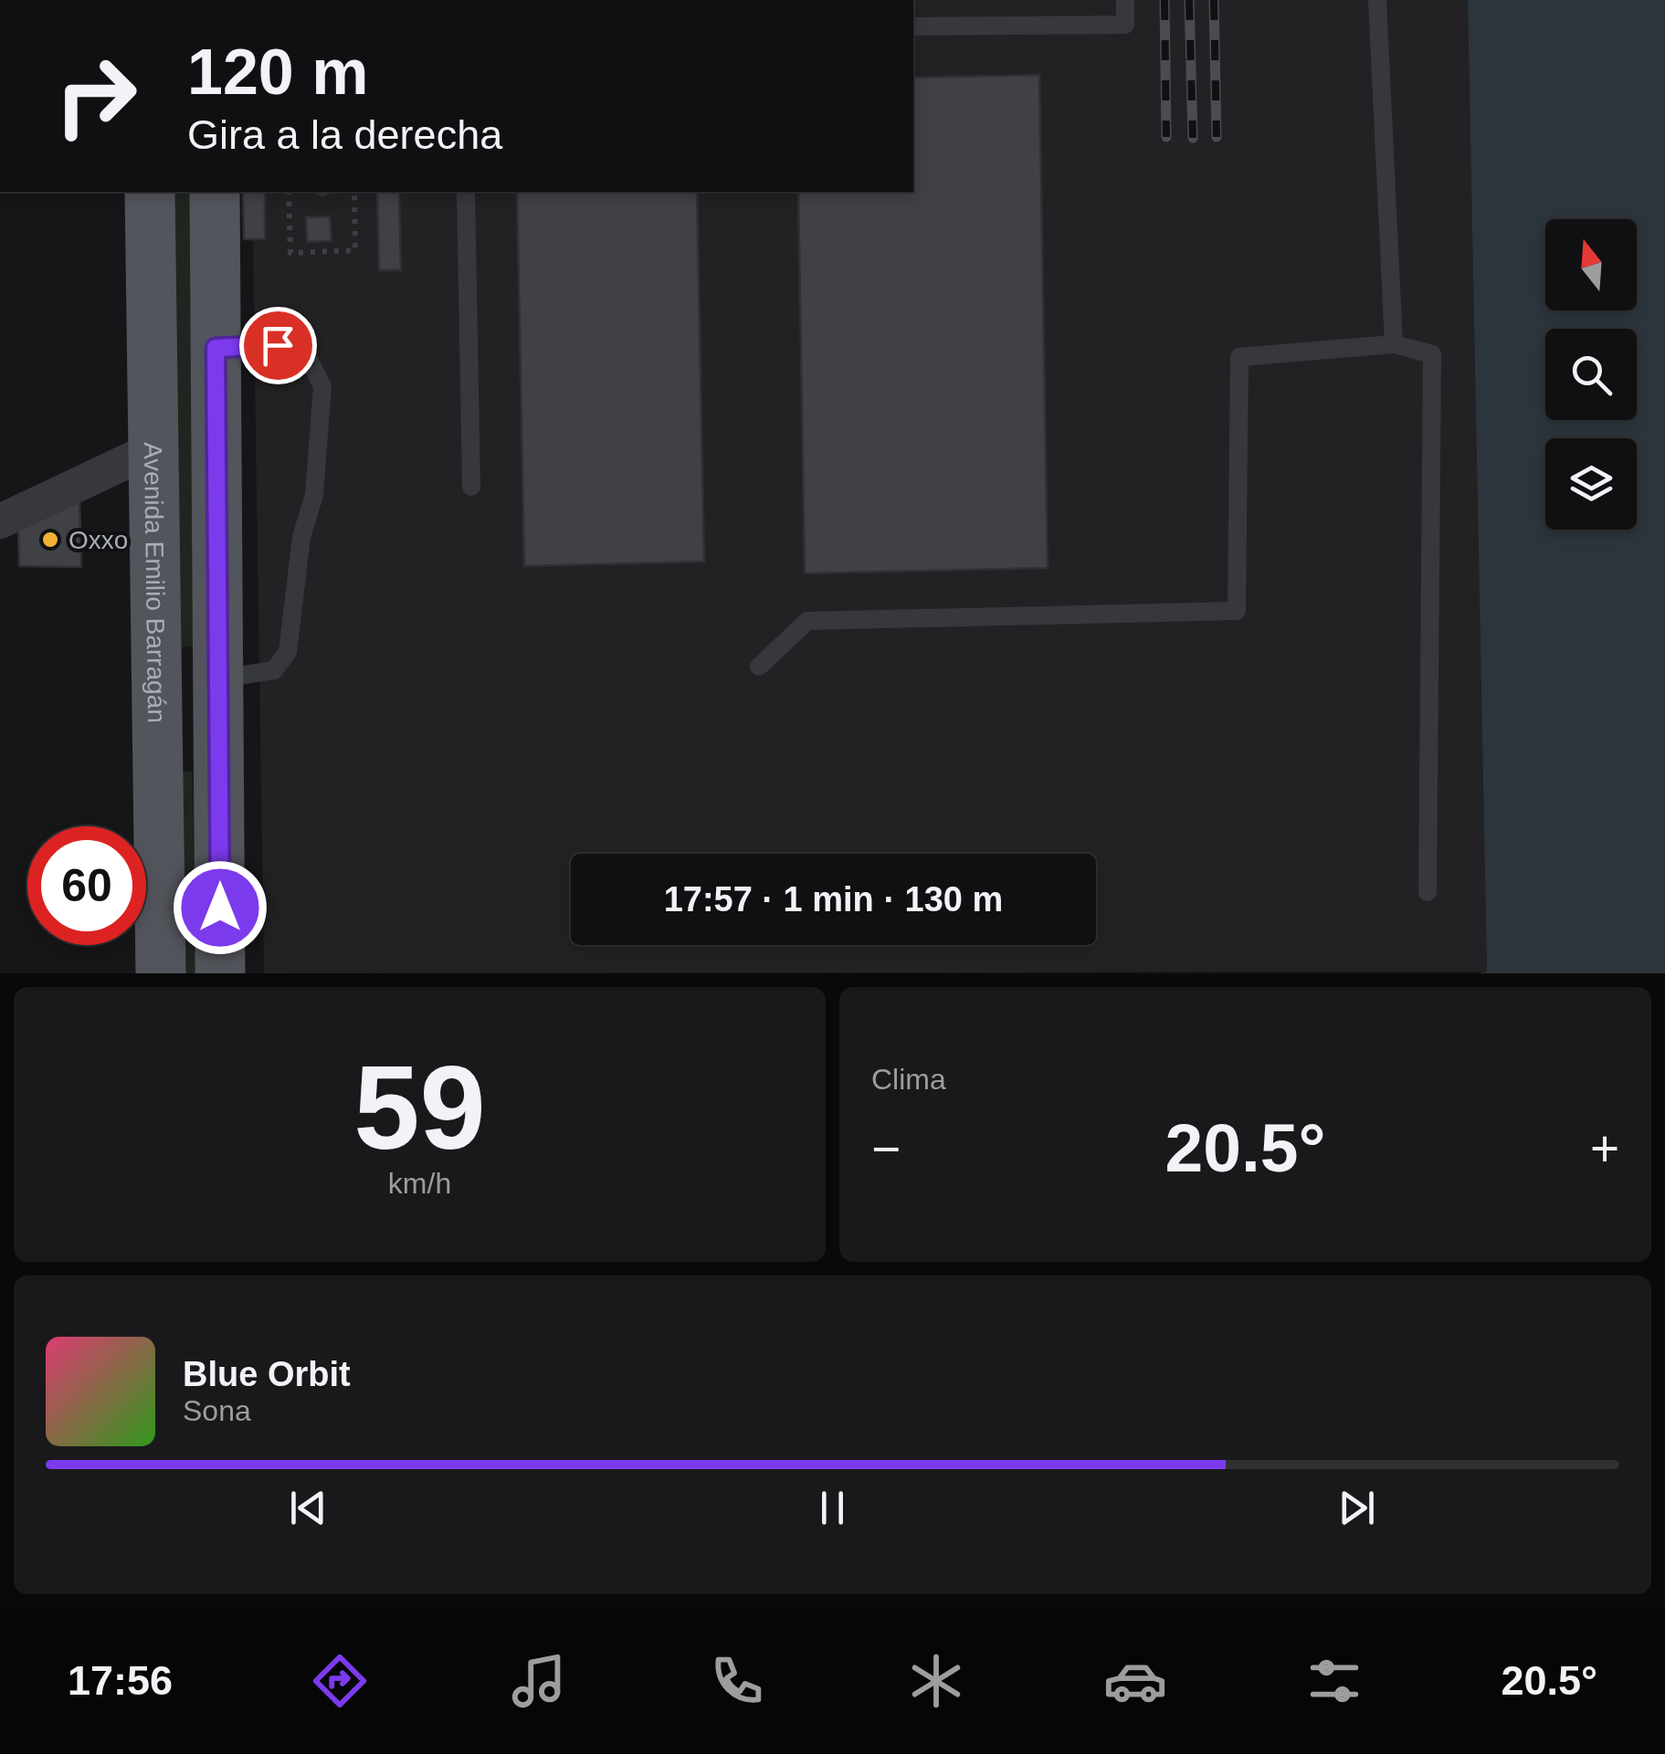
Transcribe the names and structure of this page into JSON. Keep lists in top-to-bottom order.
{
  "streets": {
    "main road": ["Avenida Emilio Barragán"]
  },
  "places": ["Oxxo"],
  "north": "top",
  "page": {
    "turn": ["120 m", "Gira a la derecha"],
    "limit": "60",
    "trip": "17:57 · 1 min · 130 m",
    "tile": [
      ["59", "km/h"],
      "Clima"
    ],
    "heat": ["−", "20.5°", "+"],
    "song": ["Blue Orbit", "Sona"],
    "tabs": ["17:56", "20.5°"]
  }
}
